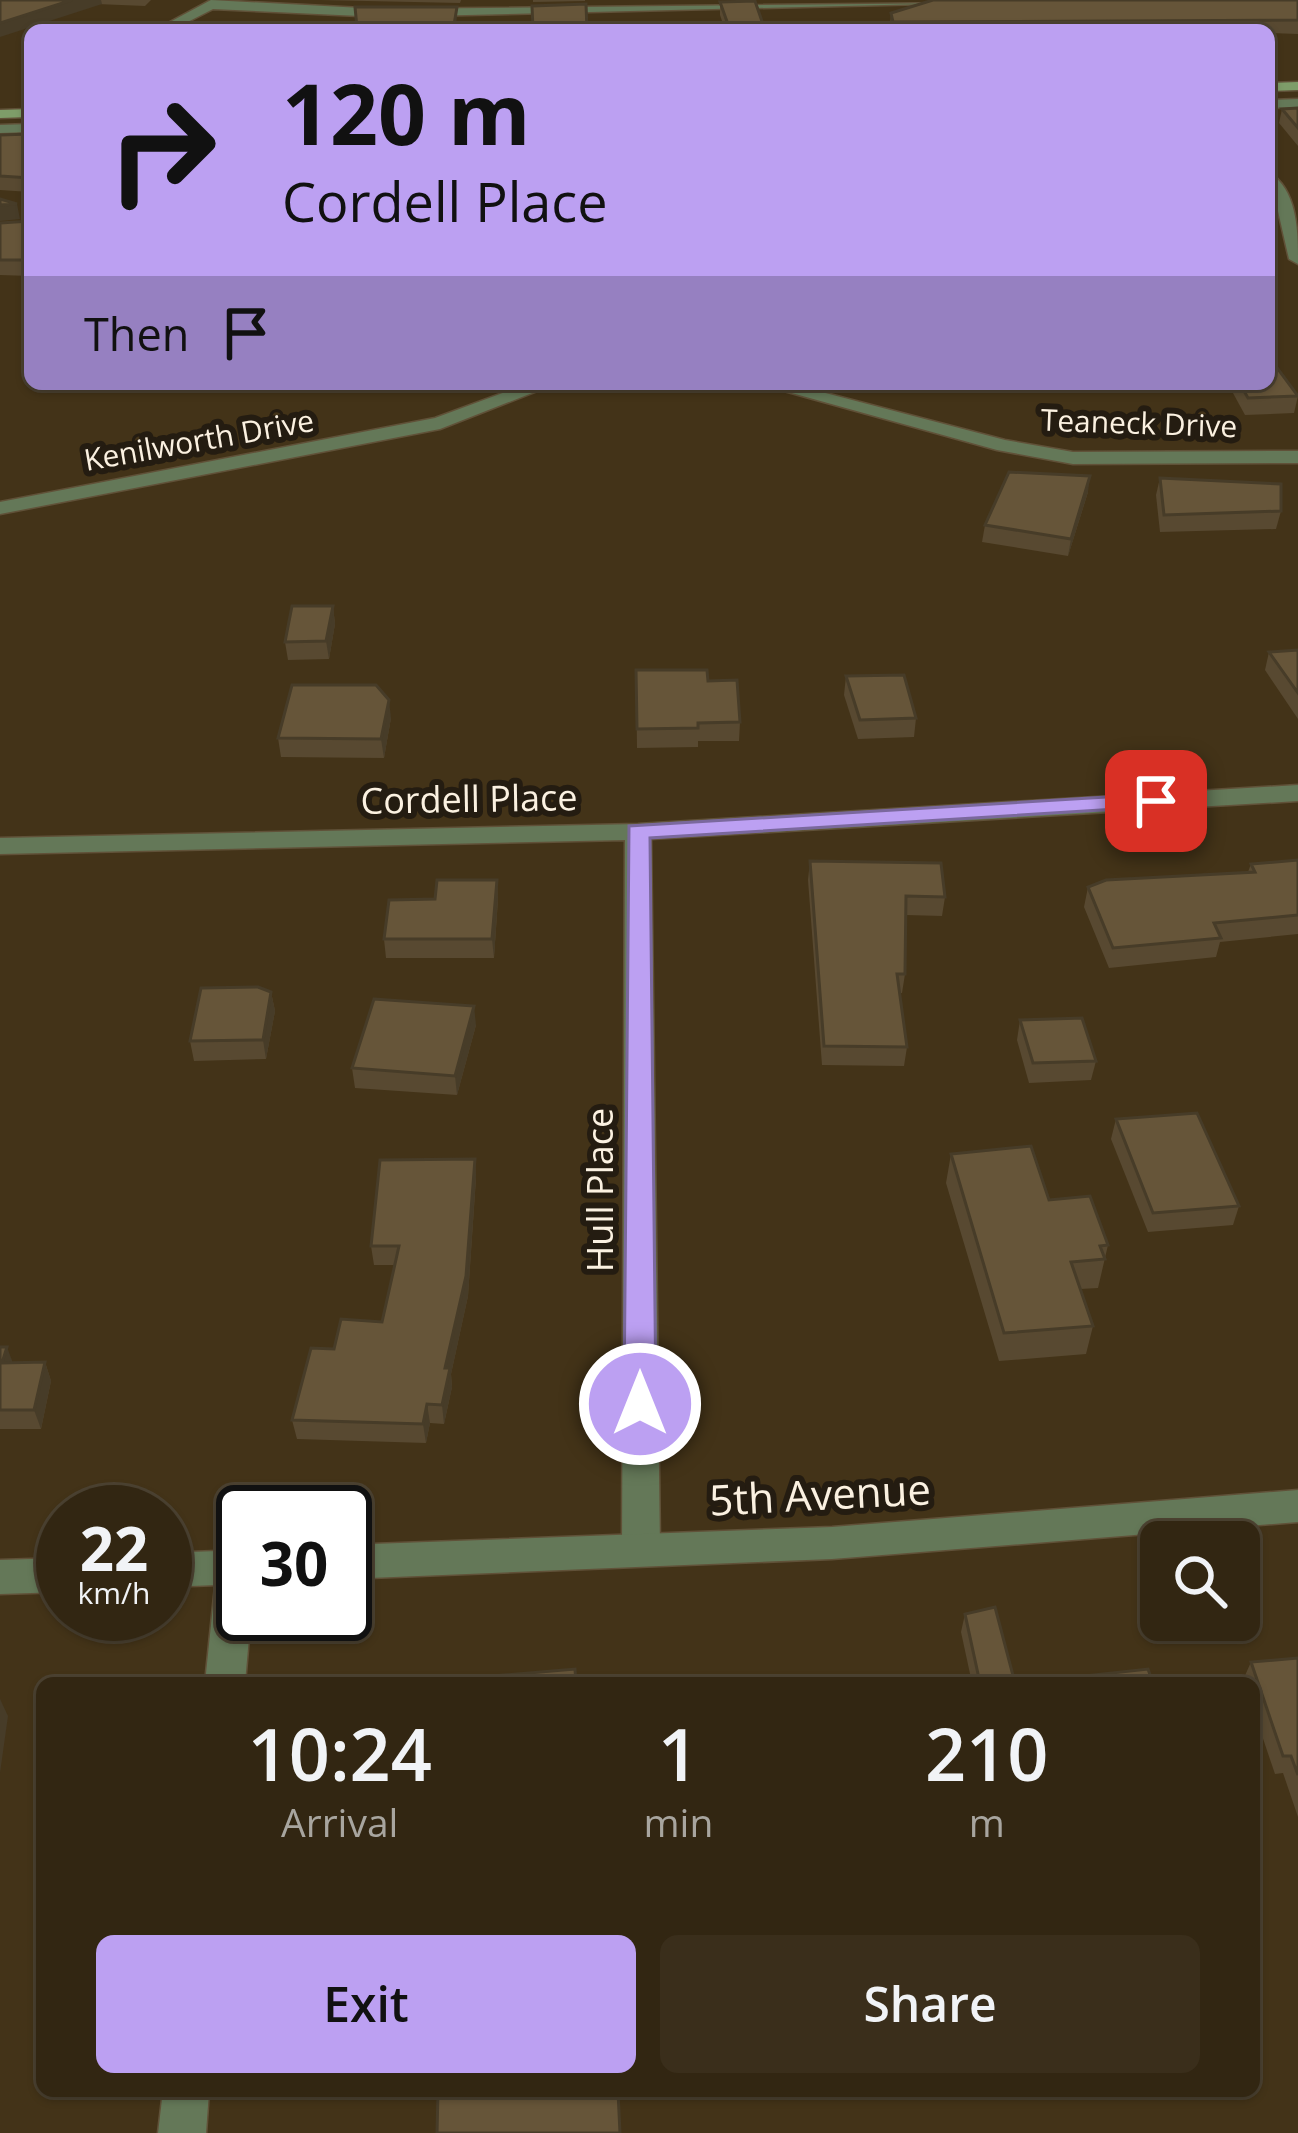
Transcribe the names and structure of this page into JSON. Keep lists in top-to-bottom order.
{
  "streets": {
    "street": [
      "Teaneck Drive",
      "Kenilworth Drive",
      "Cordell Place",
      "Hull Place",
      "5th Avenue"
    ]
  },
  "crossings": [
    ["Cordell Place", "Hull Place"],
    ["Hull Place", "5th Avenue"]
  ],
  "page": {
    "turn": ["120 m", "Cordell Place"],
    "then": "Then",
    "speed": "22 km/h",
    "limit": "30",
    "eta": [
      "10:24",
      "Arrival",
      "1",
      "min",
      "210",
      "m"
    ],
    "buttons": ["Exit", "Share"]
  }
}
